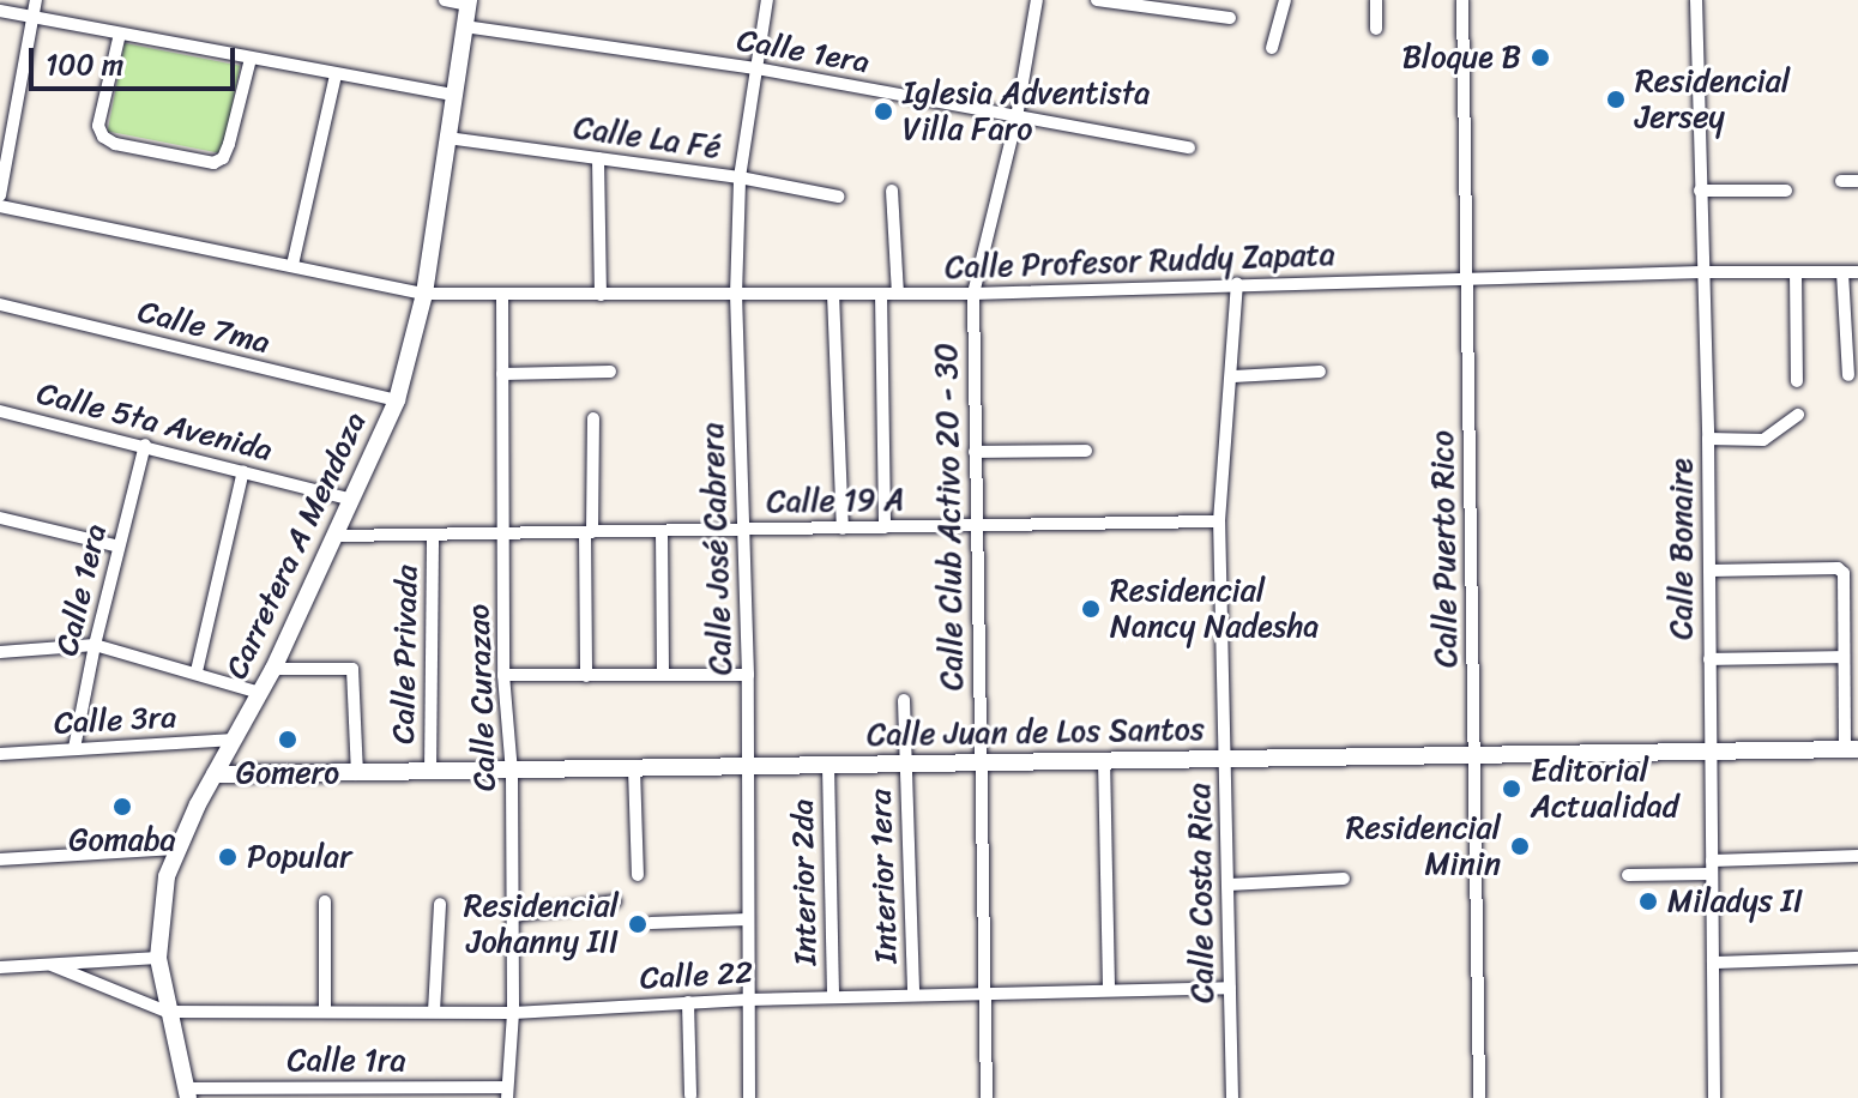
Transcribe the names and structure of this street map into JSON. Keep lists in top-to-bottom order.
{
  "streets": {
    "street": [
      "Calle 1era",
      "Calle La Fé",
      "Calle Profesor Ruddy Zapata",
      "Calle 7ma",
      "Calle 5ta Avenida",
      "Calle 19 A",
      "Calle Club Activo 20 - 30",
      "Carretera A Mendoza",
      "Calle José Cabrera",
      "Calle Puerto Rico",
      "Calle Bonaire",
      "Calle Privada",
      "Calle Curazao",
      "Calle 3ra",
      "Calle Juan de Los Santos",
      "Interior 1era",
      "Interior 2da",
      "Calle Costa Rica",
      "Calle 22",
      "Calle 1ra"
    ]
  },
  "crossings": [
    ["Calle 1era", "Calle 5ta Avenida"],
    ["Calle 1era", "Calle Club Activo 20 - 30"],
    ["Calle 1era", "Carretera A Mendoza"],
    ["Calle 1era", "Calle José Cabrera"],
    ["Calle 1era", "Calle 3ra"],
    ["Calle La Fé", "Carretera A Mendoza"],
    ["Calle La Fé", "Calle José Cabrera"],
    ["Calle Profesor Ruddy Zapata", "Calle Club Activo 20 - 30"],
    ["Calle Profesor Ruddy Zapata", "Carretera A Mendoza"],
    ["Calle Profesor Ruddy Zapata", "Calle José Cabrera"],
    ["Calle Profesor Ruddy Zapata", "Calle Puerto Rico"],
    ["Calle Profesor Ruddy Zapata", "Calle Bonaire"],
    ["Calle Profesor Ruddy Zapata", "Calle Curazao"],
    ["Calle Profesor Ruddy Zapata", "Calle Costa Rica"],
    ["Calle 7ma", "Carretera A Mendoza"],
    ["Calle 5ta Avenida", "Carretera A Mendoza"],
    ["Calle 19 A", "Calle Club Activo 20 - 30"],
    ["Calle 19 A", "Carretera A Mendoza"],
    ["Calle 19 A", "Calle José Cabrera"],
    ["Calle 19 A", "Calle Privada"],
    ["Calle 19 A", "Calle Curazao"],
    ["Calle 19 A", "Calle Costa Rica"],
    ["Calle Club Activo 20 - 30", "Calle Juan de Los Santos"],
    ["Calle Club Activo 20 - 30", "Calle 22"],
    ["Carretera A Mendoza", "Calle 3ra"],
    ["Carretera A Mendoza", "Calle Juan de Los Santos"],
    ["Carretera A Mendoza", "Calle 22"],
    ["Carretera A Mendoza", "Calle 1ra"],
    ["Calle José Cabrera", "Calle Juan de Los Santos"],
    ["Calle José Cabrera", "Calle 22"],
    ["Calle Puerto Rico", "Calle Juan de Los Santos"],
    ["Calle Bonaire", "Calle Juan de Los Santos"],
    ["Calle Privada", "Calle Juan de Los Santos"],
    ["Calle Curazao", "Calle Juan de Los Santos"],
    ["Calle Curazao", "Calle 22"],
    ["Calle Curazao", "Calle 1ra"],
    ["Calle Juan de Los Santos", "Interior 1era"],
    ["Calle Juan de Los Santos", "Interior 2da"],
    ["Calle Juan de Los Santos", "Calle Costa Rica"],
    ["Interior 1era", "Calle 22"],
    ["Interior 2da", "Calle 22"],
    ["Calle Costa Rica", "Calle 22"]
  ],
  "places": [
    "Bloque B",
    "Residencial Jersey",
    "Iglesia Adventista Villa Faro",
    "Residencial Nancy Nadesha",
    "Gomero",
    "Editorial Actualidad",
    "Gomaba",
    "Residencial Minin",
    "Popular",
    "Miladys II",
    "Residencial Johanny III"
  ],
  "scale_bar": "100 m"
}
